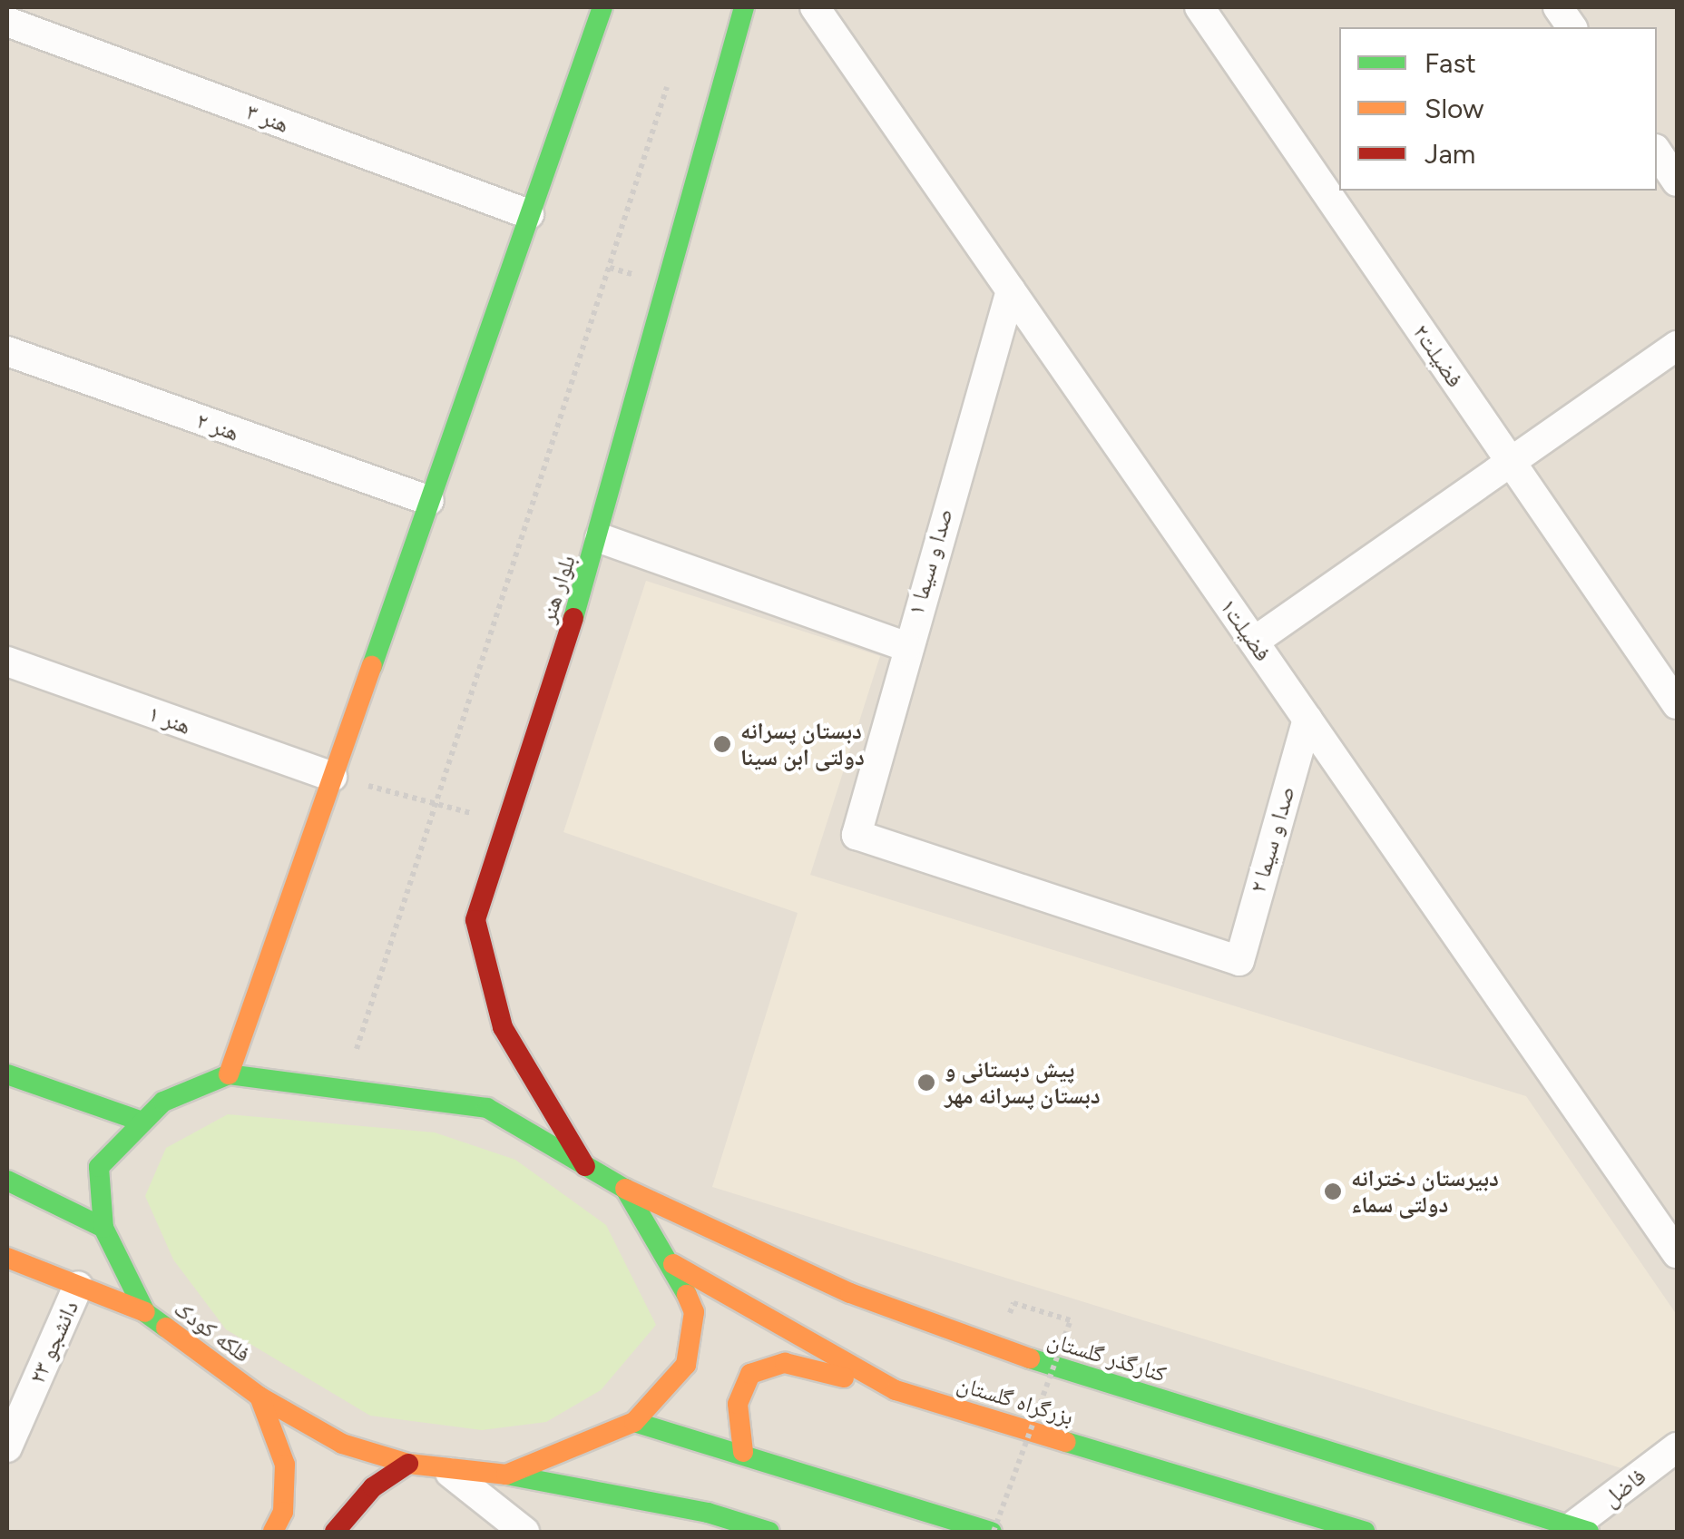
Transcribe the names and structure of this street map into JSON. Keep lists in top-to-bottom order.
{
  "streets": {
    "main road": [
      "بلوار هنر",
      "فلکه کودک",
      "کنارگذر گلستان",
      "بزرگراه گلستان"
    ],
    "street": [
      "هنر ۳",
      "فضیلت۲",
      "هنر ۲",
      "صدا و سیما ۱",
      "فضیلت۱",
      "هنر ۱",
      "صدا و سیما ۲",
      "دانشجو ۲۳",
      "فاضل"
    ]
  },
  "crossings": [
    ["صدا و سیما ۱", "فضیلت۱"],
    ["صدا و سیما ۱", "صدا و سیما ۲"],
    ["بلوار هنر", "فلکه کودک"],
    ["فضیلت۱", "صدا و سیما ۲"],
    ["فلکه کودک", "کنارگذر گلستان"],
    ["فلکه کودک", "بزرگراه گلستان"],
    ["کنارگذر گلستان", "فاضل"]
  ],
  "places": ["دبستان پسرانه دولتی ابن سینا", "پیش دبستانی و دبستان پسرانه مهر", "دبیرستان دخترانه دولتی سماء"],
  "legend": ["Fast", "Slow", "Jam"]
}
